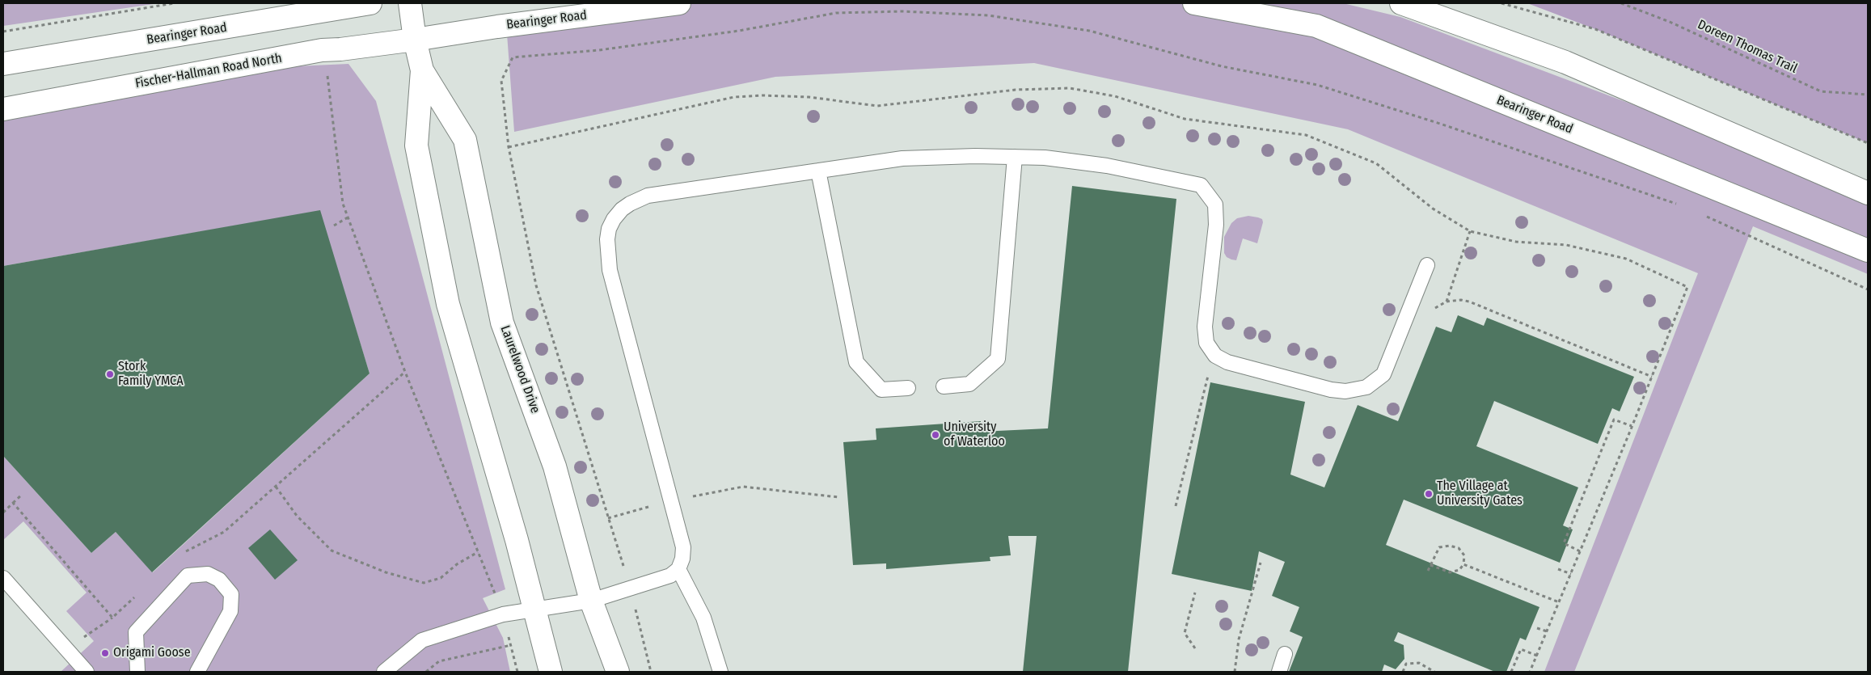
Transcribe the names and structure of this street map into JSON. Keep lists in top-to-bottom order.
{
  "streets": {
    "main road": ["Bearinger Road", "Fischer-Hallman Road North", "Laurelwood Drive"],
    "path": ["Doreen Thomas Trail"]
  },
  "crossings": [
    ["Bearinger Road", "Fischer-Hallman Road North"],
    ["Bearinger Road", "Laurelwood Drive"],
    ["Fischer-Hallman Road North", "Laurelwood Drive"]
  ],
  "places": [
    "Stork Family YMCA",
    "University of Waterloo",
    "The Village at University Gates",
    "Origami Goose"
  ]
}
